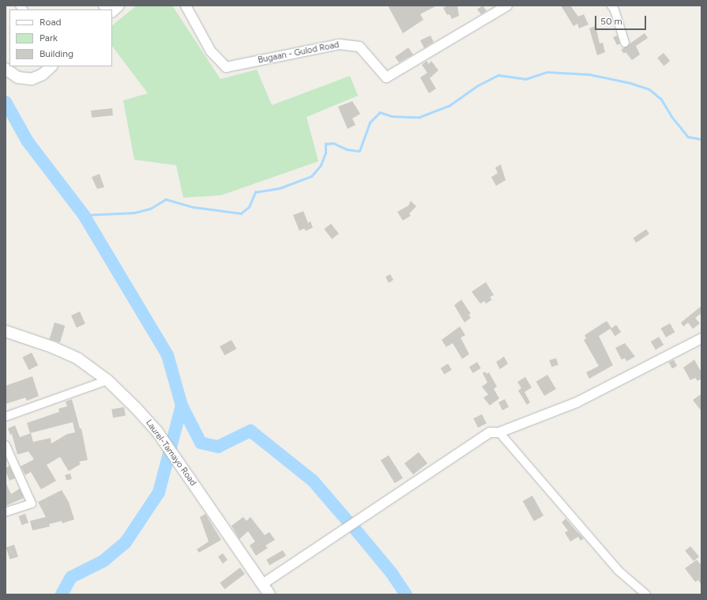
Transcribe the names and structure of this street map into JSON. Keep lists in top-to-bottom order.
{
  "streets": {
    "main road": ["Laurel-Tamayo Road"],
    "street": ["Bugaan - Gulod Road"]
  },
  "legend": ["Road", "Park", "Building"],
  "scale_bar": "50 m"
}
